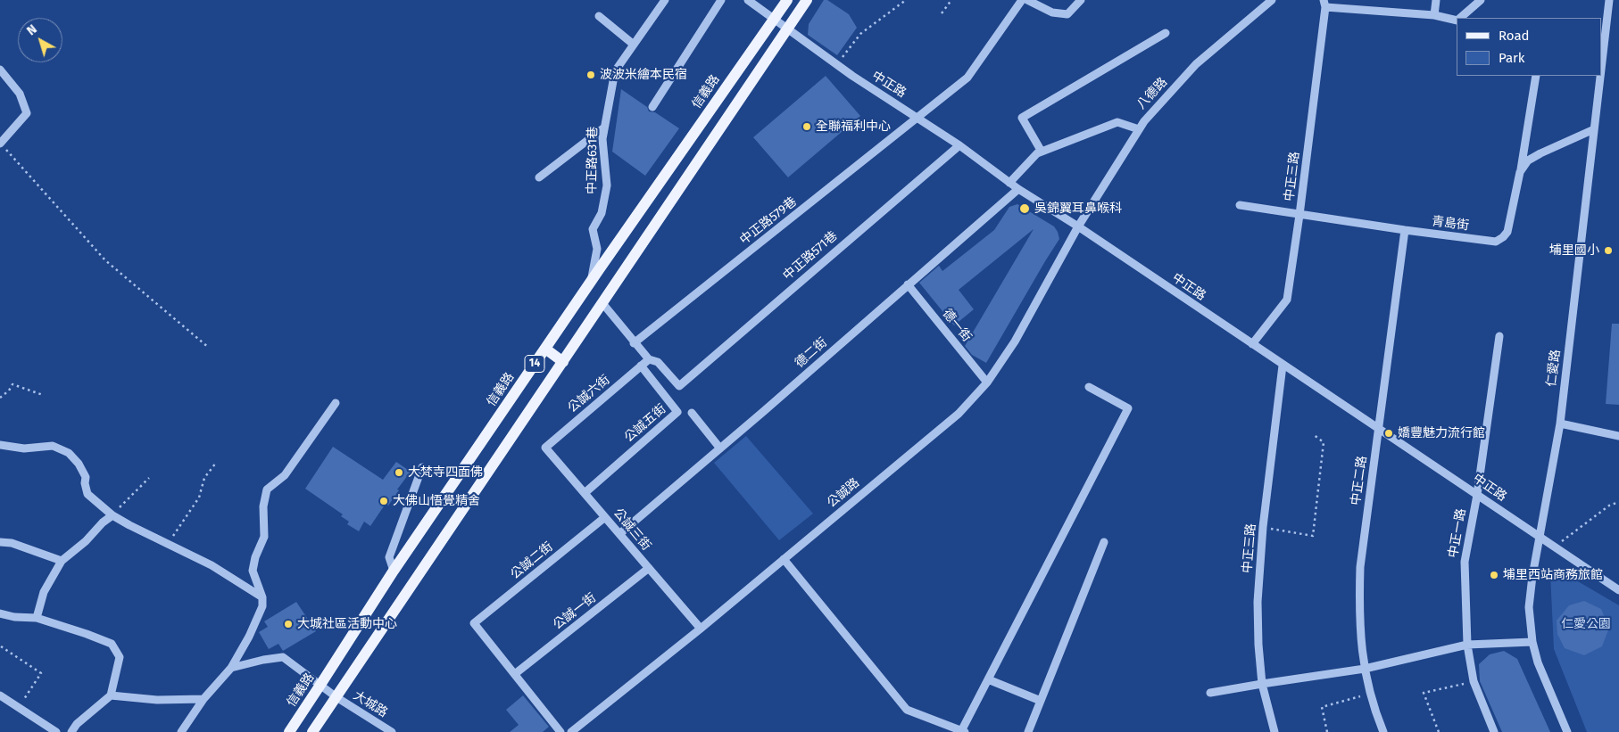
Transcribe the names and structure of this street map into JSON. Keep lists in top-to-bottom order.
{
  "streets": {
    "main road": ["信義路", "14"],
    "street": [
      "中正路",
      "八德路",
      "中正路631巷",
      "中正三路",
      "中正路579巷",
      "青島街",
      "中正路571巷",
      "德一街",
      "德二街",
      "仁愛路",
      "公誠六街",
      "公誠五街",
      "中正二路",
      "公誠路",
      "公誠三街",
      "中正一路",
      "公誠二街",
      "公誠一街",
      "大城路"
    ]
  },
  "crossings": [
    ["中正路", "信義路"],
    ["中正路", "八德路"],
    ["中正路", "中正三路"],
    ["中正路", "中正路579巷"],
    ["中正路", "中正路571巷"],
    ["中正路", "德二街"],
    ["中正路", "14"],
    ["中正路", "仁愛路"],
    ["中正路", "中正二路"],
    ["中正路", "公誠路"],
    ["中正路", "中正一路"],
    ["信義路", "中正路631巷"],
    ["信義路", "大城路"],
    ["八德路", "公誠路"],
    ["中正三路", "青島街"],
    ["青島街", "中正二路"],
    ["中正路571巷", "公誠六街"],
    ["德一街", "德二街"],
    ["德一街", "公誠路"],
    ["德二街", "公誠三街"],
    ["14", "大城路"],
    ["公誠六街", "公誠五街"],
    ["公誠六街", "公誠三街"],
    ["公誠五街", "公誠三街"],
    ["公誠路", "公誠三街"],
    ["公誠三街", "公誠二街"],
    ["公誠三街", "公誠一街"],
    ["公誠二街", "公誠一街"]
  ],
  "parks": ["仁愛公園"],
  "places": [
    "波波米繪本民宿",
    "全聯福利中心",
    "吳錦翼耳鼻喉科",
    "埔里國小",
    "嬌豐魅力流行館",
    "大梵寺四面佛",
    "大佛山悟覺精舍",
    "埔里西站商務旅館",
    "大城社區活動中心"
  ],
  "legend": ["Road", "Park"],
  "north": "top left"
}
